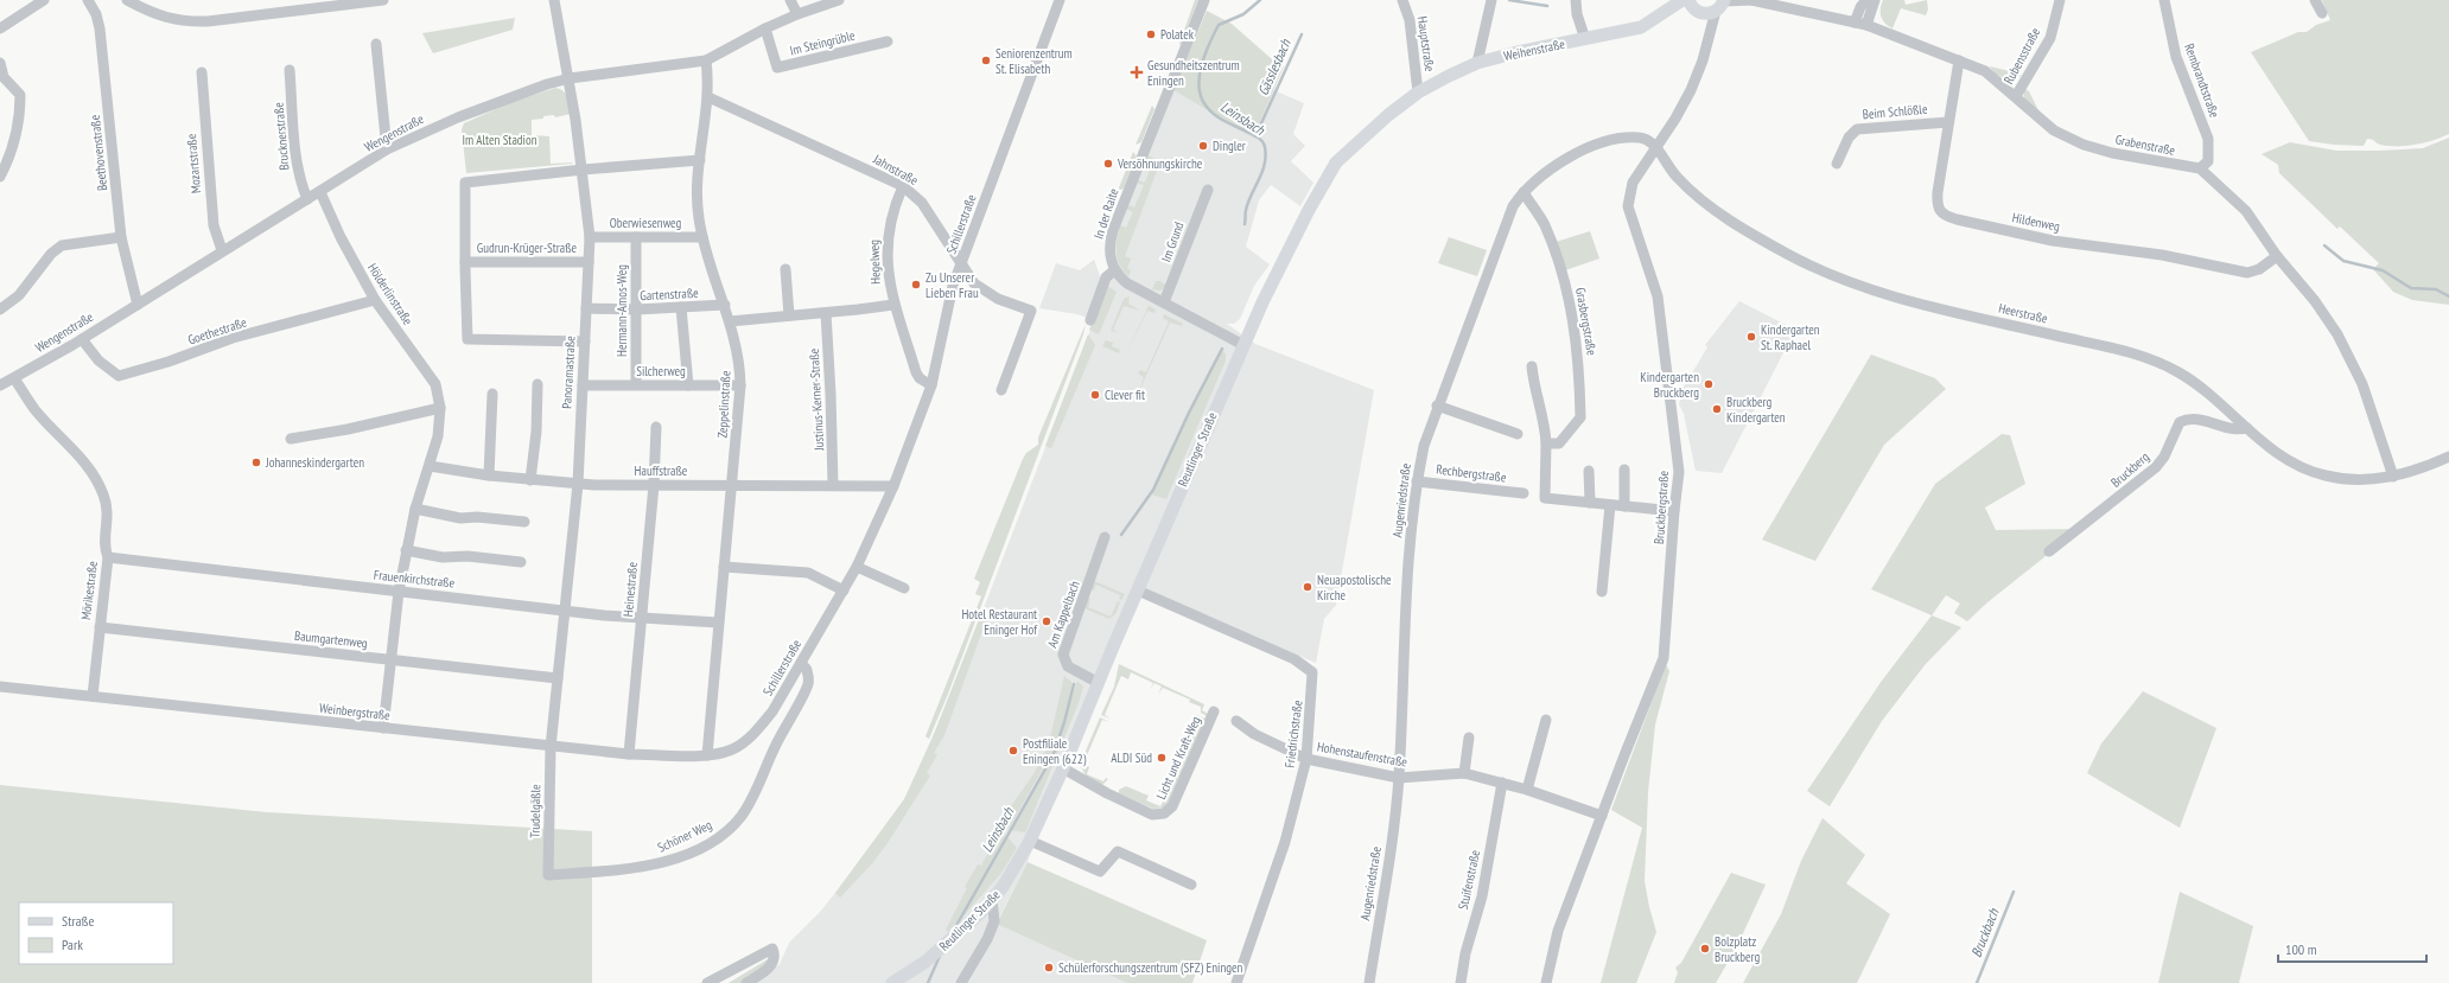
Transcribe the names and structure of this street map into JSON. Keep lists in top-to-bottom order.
{
  "streets": {
    "main road": ["Weihenstraße", "Reutlinger Straße"],
    "street": [
      "Im Steingrüble",
      "Hauptstraße",
      "Rubensstraße",
      "Rembrandtstraße",
      "Beim Schlößle",
      "Wengenstraße",
      "Brucknerstraße",
      "Grabenstraße",
      "Beethovenstraße",
      "Mozartstraße",
      "Jahnstraße",
      "In der Raite",
      "Hildenweg",
      "Oberwiesenweg",
      "Schillerstraße",
      "Im Grund",
      "Gudrun-Krüger-Straße",
      "Hegelweg",
      "Hölderlinstraße",
      "Gartenstraße",
      "Hermann-Amos-Weg",
      "Heerstraße",
      "Grasbergstraße",
      "Goethestraße",
      "Silcherweg",
      "Panoramastraße",
      "Justinus-Kerner-Straße",
      "Zeppelinstraße",
      "Bruckberg",
      "Hauffstraße",
      "Rechbergstraße",
      "Augenriedstraße",
      "Bruckbergstraße",
      "Frauenkirchstraße",
      "Heinestraße",
      "Mörikestraße",
      "Am Kappelbach",
      "Baumgartenweg",
      "Weinbergstraße",
      "Friedrichstraße",
      "Hohenstaufenstraße",
      "Licht und Kraft-Weg",
      "Trudelgäßle",
      "Schöner Weg",
      "Stuifenstraße"
    ]
  },
  "crossings": [
    ["Im Steingrüble", "Wengenstraße"],
    ["Hauptstraße", "Weihenstraße"],
    ["Hauptstraße", "Reutlinger Straße"],
    ["Weihenstraße", "Grabenstraße"],
    ["Weihenstraße", "Reutlinger Straße"],
    ["Weihenstraße", "Bruckbergstraße"],
    ["Rubensstraße", "Grabenstraße"],
    ["Rembrandtstraße", "Grabenstraße"],
    ["Beim Schlößle", "Hildenweg"],
    ["Wengenstraße", "Brucknerstraße"],
    ["Wengenstraße", "Beethovenstraße"],
    ["Wengenstraße", "Mozartstraße"],
    ["Wengenstraße", "Hölderlinstraße"],
    ["Wengenstraße", "Goethestraße"],
    ["Wengenstraße", "Panoramastraße"],
    ["Wengenstraße", "Zeppelinstraße"],
    ["Wengenstraße", "Mörikestraße"],
    ["Grabenstraße", "Hildenweg"],
    ["Grabenstraße", "Bruckbergstraße"],
    ["Jahnstraße", "Schillerstraße"],
    ["Jahnstraße", "Hegelweg"],
    ["Jahnstraße", "Zeppelinstraße"],
    ["Oberwiesenweg", "Hermann-Amos-Weg"],
    ["Oberwiesenweg", "Panoramastraße"],
    ["Oberwiesenweg", "Zeppelinstraße"],
    ["Schillerstraße", "Hegelweg"],
    ["Schillerstraße", "Zeppelinstraße"],
    ["Schillerstraße", "Hauffstraße"],
    ["Schillerstraße", "Weinbergstraße"],
    ["Schillerstraße", "Schöner Weg"],
    ["Gudrun-Krüger-Straße", "Panoramastraße"],
    ["Hölderlinstraße", "Goethestraße"],
    ["Hölderlinstraße", "Hauffstraße"],
    ["Hölderlinstraße", "Frauenkirchstraße"],
    ["Hölderlinstraße", "Baumgartenweg"],
    ["Hölderlinstraße", "Weinbergstraße"],
    ["Gartenstraße", "Hermann-Amos-Weg"],
    ["Gartenstraße", "Panoramastraße"],
    ["Gartenstraße", "Zeppelinstraße"],
    ["Hermann-Amos-Weg", "Silcherweg"],
    ["Heerstraße", "Bruckberg"],
    ["Heerstraße", "Augenriedstraße"],
    ["Heerstraße", "Bruckbergstraße"],
    ["Grasbergstraße", "Augenriedstraße"],
    ["Silcherweg", "Panoramastraße"],
    ["Silcherweg", "Zeppelinstraße"],
    ["Panoramastraße", "Hauffstraße"],
    ["Panoramastraße", "Frauenkirchstraße"],
    ["Panoramastraße", "Baumgartenweg"],
    ["Panoramastraße", "Weinbergstraße"],
    ["Panoramastraße", "Trudelgäßle"],
    ["Justinus-Kerner-Straße", "Hauffstraße"],
    ["Zeppelinstraße", "Hauffstraße"],
    ["Zeppelinstraße", "Frauenkirchstraße"],
    ["Zeppelinstraße", "Weinbergstraße"],
    ["Reutlinger Straße", "Am Kappelbach"],
    ["Reutlinger Straße", "Friedrichstraße"],
    ["Reutlinger Straße", "Licht und Kraft-Weg"],
    ["Hauffstraße", "Heinestraße"],
    ["Rechbergstraße", "Augenriedstraße"],
    ["Augenriedstraße", "Bruckbergstraße"],
    ["Augenriedstraße", "Hohenstaufenstraße"],
    ["Bruckbergstraße", "Hohenstaufenstraße"],
    ["Frauenkirchstraße", "Heinestraße"],
    ["Frauenkirchstraße", "Mörikestraße"],
    ["Heinestraße", "Weinbergstraße"],
    ["Mörikestraße", "Baumgartenweg"],
    ["Mörikestraße", "Weinbergstraße"],
    ["Weinbergstraße", "Trudelgäßle"],
    ["Friedrichstraße", "Hohenstaufenstraße"],
    ["Hohenstaufenstraße", "Stuifenstraße"],
    ["Trudelgäßle", "Schöner Weg"]
  ],
  "water": ["Gässlesbach", "Leinsbach", "Bruckbach"],
  "parks": ["Im Alten Stadion"],
  "places": {
    "other": [
      "Polatek",
      "Seniorenzentrum St. Elisabeth",
      "Dingler",
      "Versöhnungskirche",
      "Zu Unserer Lieben Frau",
      "Kindergarten St. Raphael",
      "Kindergarten Bruckberg",
      "Clever fit",
      "Bruckberg Kindergarten",
      "Johanneskindergarten",
      "Neuapostolische Kirche",
      "Hotel Restaurant Eninger Hof",
      "Postfiliale Eningen (622)",
      "ALDI Süd",
      "Bolzplatz Bruckberg",
      "Schülerforschungszentrum (SFZ) Eningen"
    ],
    "health": ["Gesundheitszentrum Eningen"]
  },
  "legend": ["Straße", "Park"],
  "scale_bar": "100 m"
}
